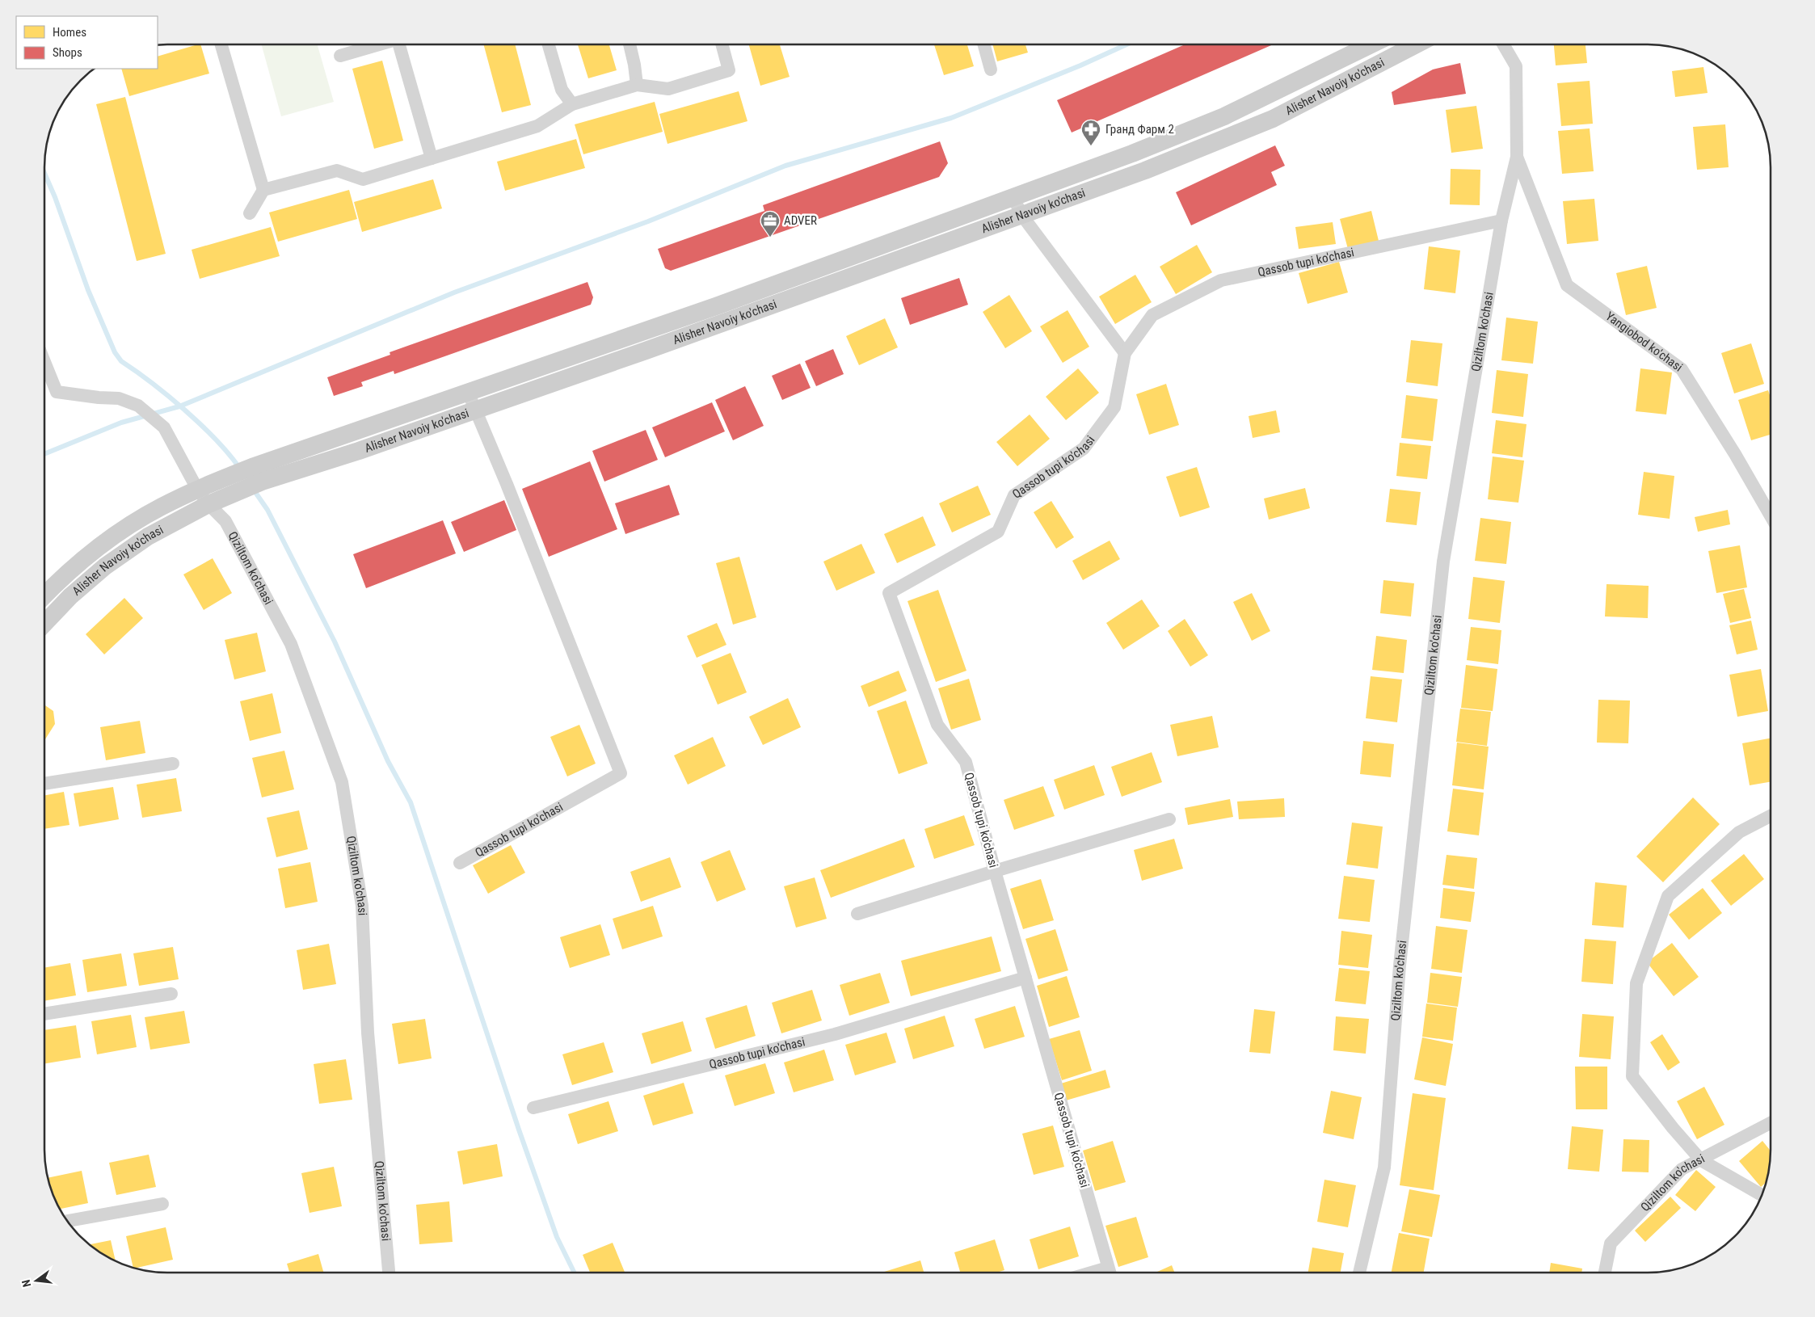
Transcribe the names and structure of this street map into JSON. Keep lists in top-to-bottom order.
{
  "streets": {
    "main road": ["Alisher Navoiy ko'chasi"],
    "street": ["Qassob tupi ko'chasi", "Qiziltom ko'chasi", "Yangiobod ko'chasi"]
  },
  "crossings": [
    ["Alisher Navoiy ko'chasi", "Qassob tupi ko'chasi"],
    ["Alisher Navoiy ko'chasi", "Qiziltom ko'chasi"],
    ["Qassob tupi ko'chasi", "Qiziltom ko'chasi"],
    ["Qiziltom ko'chasi", "Yangiobod ko'chasi"]
  ],
  "places": {
    "pharmacy": ["Гранд Фарм 2"],
    "office": ["ADVER"]
  },
  "legend": ["Homes", "Shops"],
  "north": "left"
}
